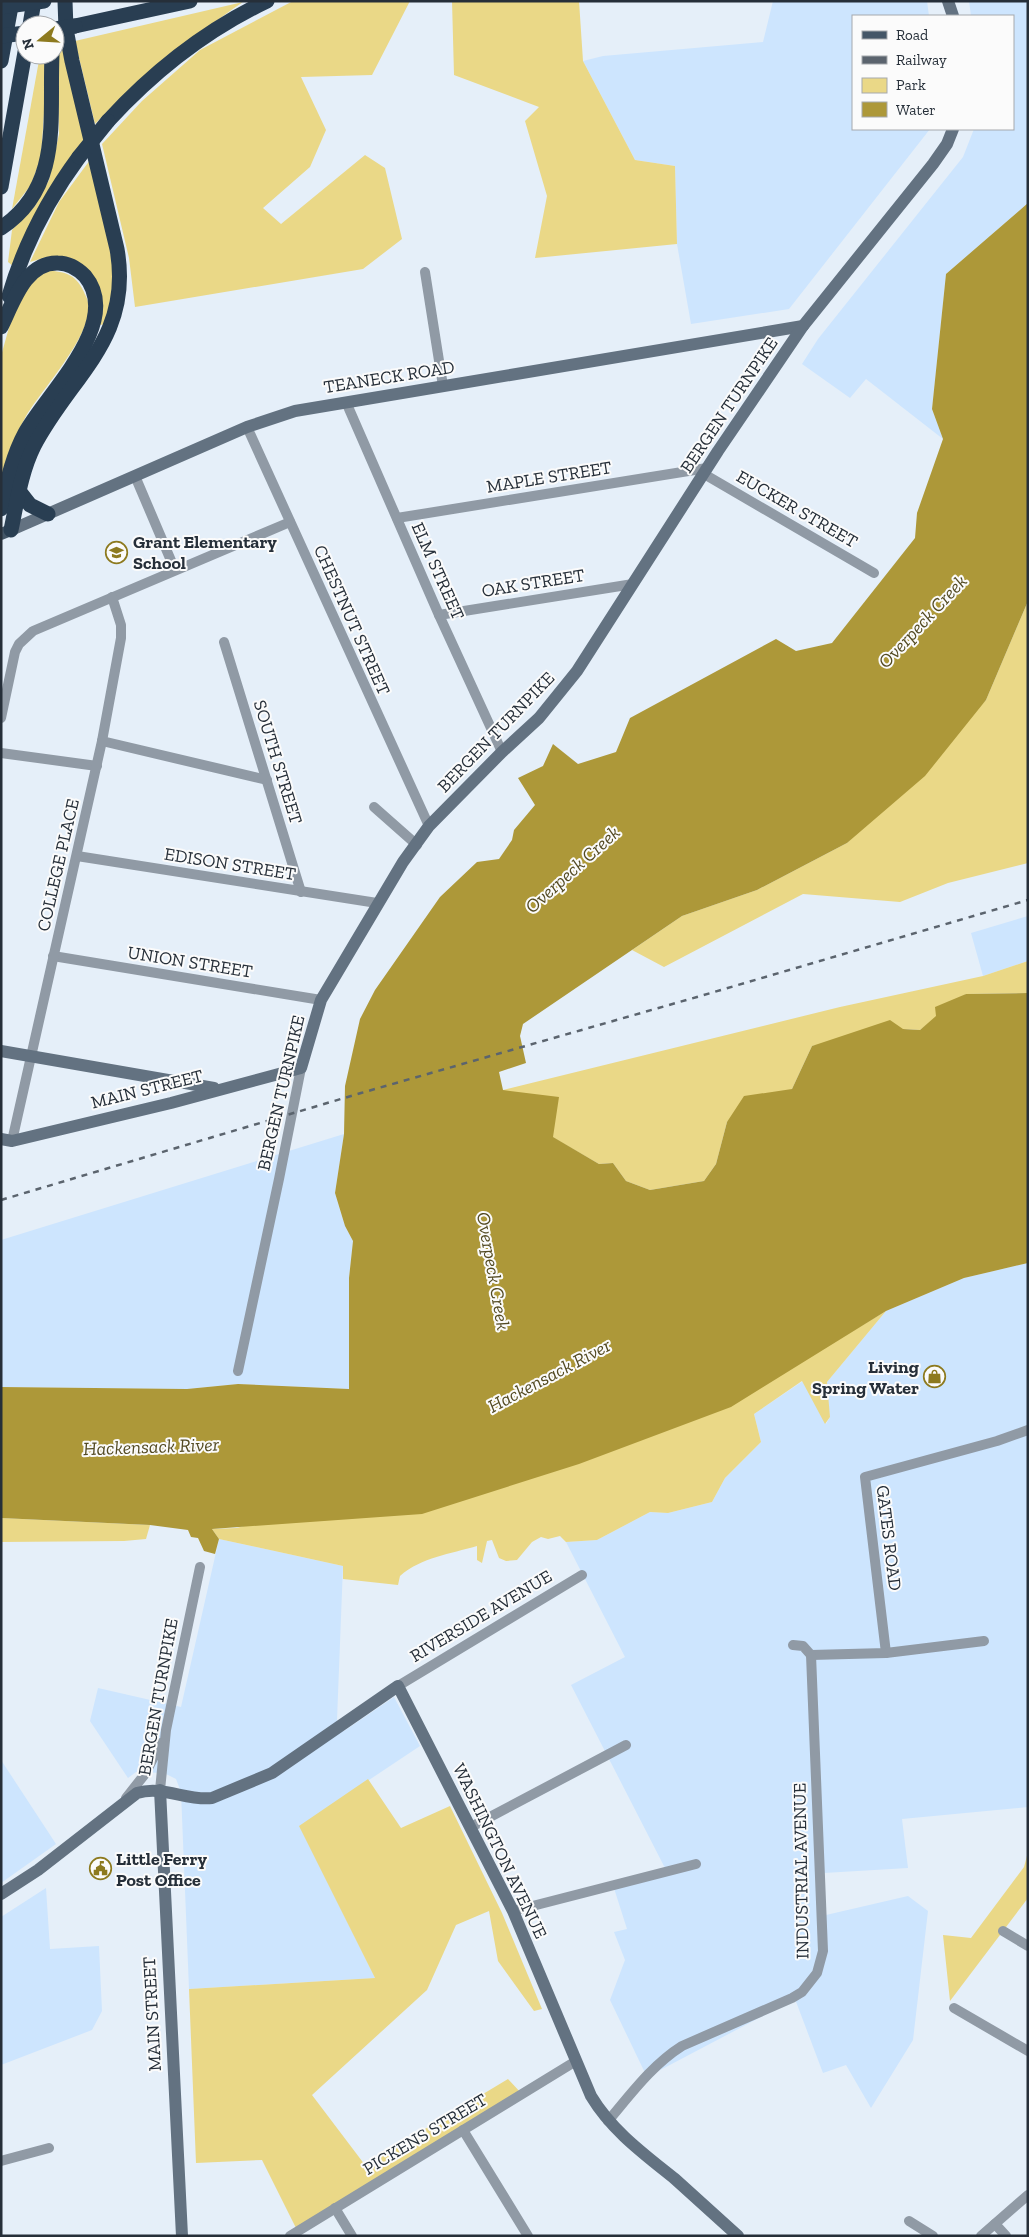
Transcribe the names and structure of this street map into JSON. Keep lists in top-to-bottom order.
{
  "streets": {
    "street": [
      "TEANECK ROAD",
      "BERGEN TURNPIKE",
      "MAPLE STREET",
      "EUCKER STREET",
      "ELM STREET",
      "OAK STREET",
      "CHESTNUT STREET",
      "SOUTH STREET",
      "EDISON STREET",
      "COLLEGE PLACE",
      "UNION STREET",
      "MAIN STREET",
      "GATES ROAD",
      "RIVERSIDE AVENUE",
      "WASHINGTON AVENUE",
      "INDUSTRIAL AVENUE",
      "PICKENS STREET"
    ]
  },
  "crossings": [
    ["TEANECK ROAD", "BERGEN TURNPIKE"],
    ["TEANECK ROAD", "ELM STREET"],
    ["TEANECK ROAD", "CHESTNUT STREET"],
    ["BERGEN TURNPIKE", "MAPLE STREET"],
    ["BERGEN TURNPIKE", "EUCKER STREET"],
    ["BERGEN TURNPIKE", "ELM STREET"],
    ["BERGEN TURNPIKE", "OAK STREET"],
    ["BERGEN TURNPIKE", "CHESTNUT STREET"],
    ["BERGEN TURNPIKE", "EDISON STREET"],
    ["BERGEN TURNPIKE", "UNION STREET"],
    ["BERGEN TURNPIKE", "MAIN STREET"],
    ["MAPLE STREET", "EUCKER STREET"],
    ["MAPLE STREET", "ELM STREET"],
    ["ELM STREET", "OAK STREET"],
    ["SOUTH STREET", "EDISON STREET"],
    ["EDISON STREET", "COLLEGE PLACE"],
    ["COLLEGE PLACE", "UNION STREET"],
    ["COLLEGE PLACE", "MAIN STREET"],
    ["RIVERSIDE AVENUE", "WASHINGTON AVENUE"],
    ["WASHINGTON AVENUE", "INDUSTRIAL AVENUE"],
    ["WASHINGTON AVENUE", "PICKENS STREET"]
  ],
  "water": ["Overpeck Creek", "Hackensack River"],
  "places": {
    "school or university": ["Grant Elementary School"],
    "shop": ["Living Spring Water"],
    "public building": ["Little Ferry Post Office"]
  },
  "legend": [
    "Road",
    "Railway",
    "Park",
    "Water"
  ],
  "north": "left"
}
